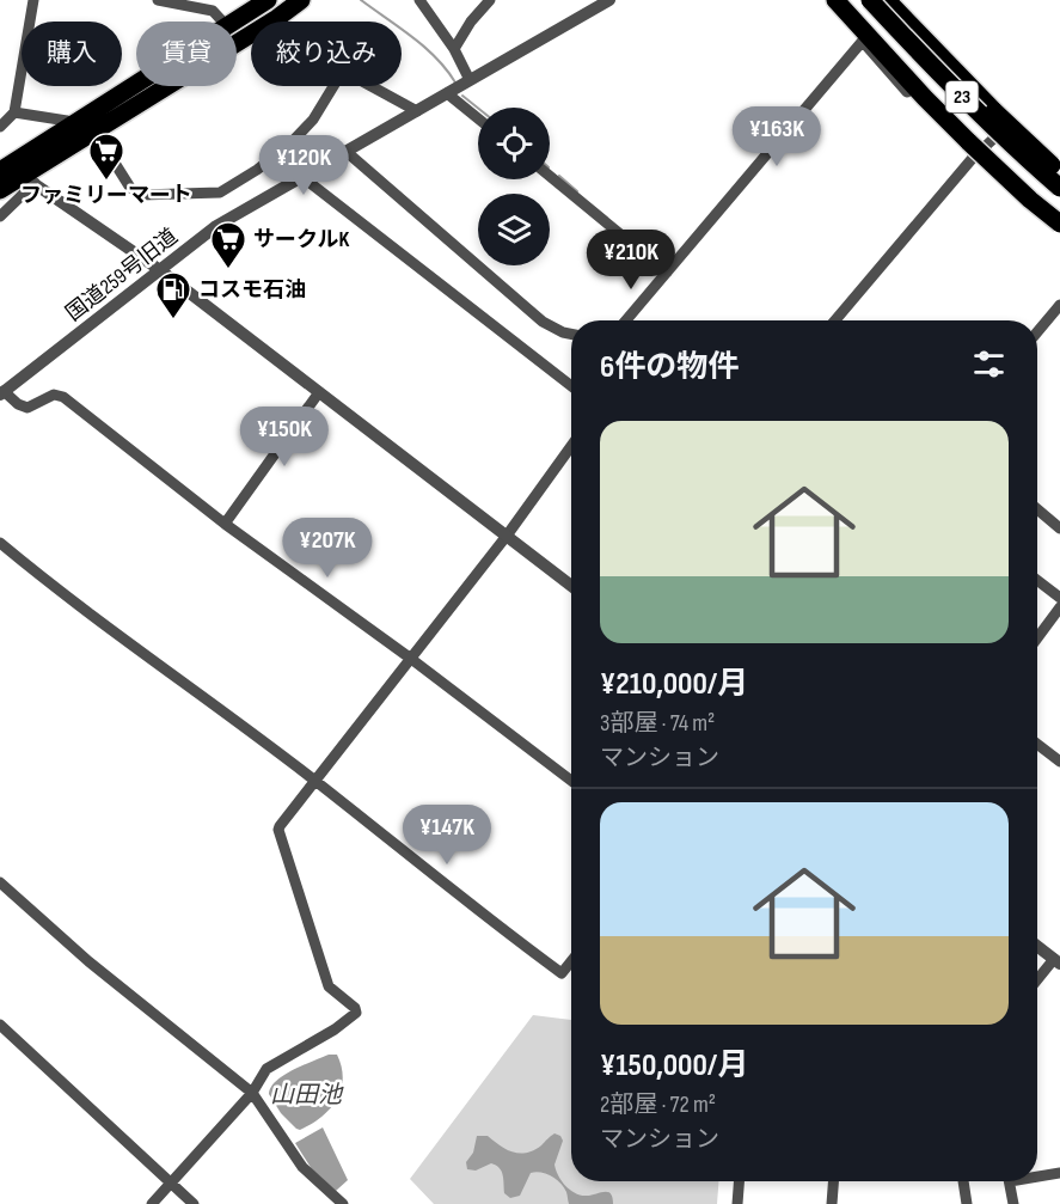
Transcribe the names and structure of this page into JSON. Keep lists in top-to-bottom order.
{
  "streets": {
    "highway": ["23"],
    "street": ["国道259号旧道"]
  },
  "water": ["山田池"],
  "places": {
    "supermarket": ["ファミリーマート", "サークルK"],
    "fuel station": ["コスモ石油"]
  },
  "page": {
    "chip": ["購入", "賃貸", "絞り込み"],
    "price": [
      "¥163K",
      "¥120K",
      "¥210K",
      "¥150K",
      "¥207K",
      "¥147K"
    ],
    "heading": "6件の物件",
    "list": [
      {
        "name": "¥210,000/月",
        "note": "3部屋 · 74 m² · マンション"
      },
      {
        "name": "¥150,000/月",
        "note": "2部屋 · 72 m² · マンション"
      }
    ]
  }
}
